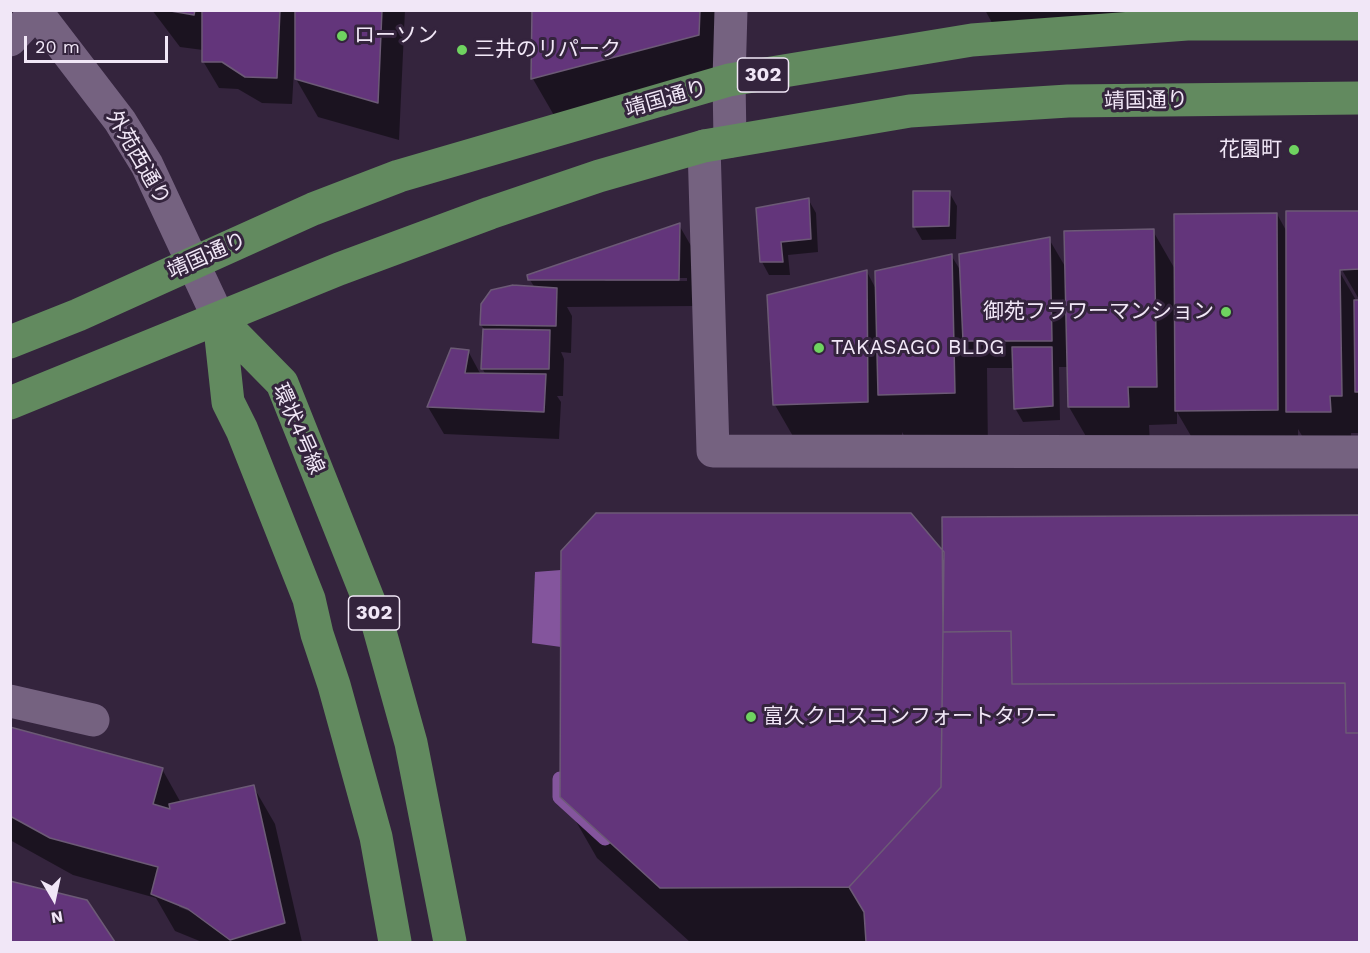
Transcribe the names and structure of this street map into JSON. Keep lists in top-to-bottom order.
{
  "streets": {
    "main road": ["302", "靖国通り", "環状4号線"],
    "street": ["外苑西通り"]
  },
  "crossings": [
    ["302", "靖国通り"],
    ["302", "外苑西通り"],
    ["302", "環状4号線"],
    ["靖国通り", "外苑西通り"],
    ["靖国通り", "環状4号線"],
    ["外苑西通り", "環状4号線"]
  ],
  "places": [
    "ローソン",
    "三井のリパーク",
    "花園町",
    "御苑フラワーマンション",
    "TAKASAGO BLDG",
    "富久クロスコンフォートタワー"
  ],
  "scale_bar": "20 m",
  "north": "bottom"
}
